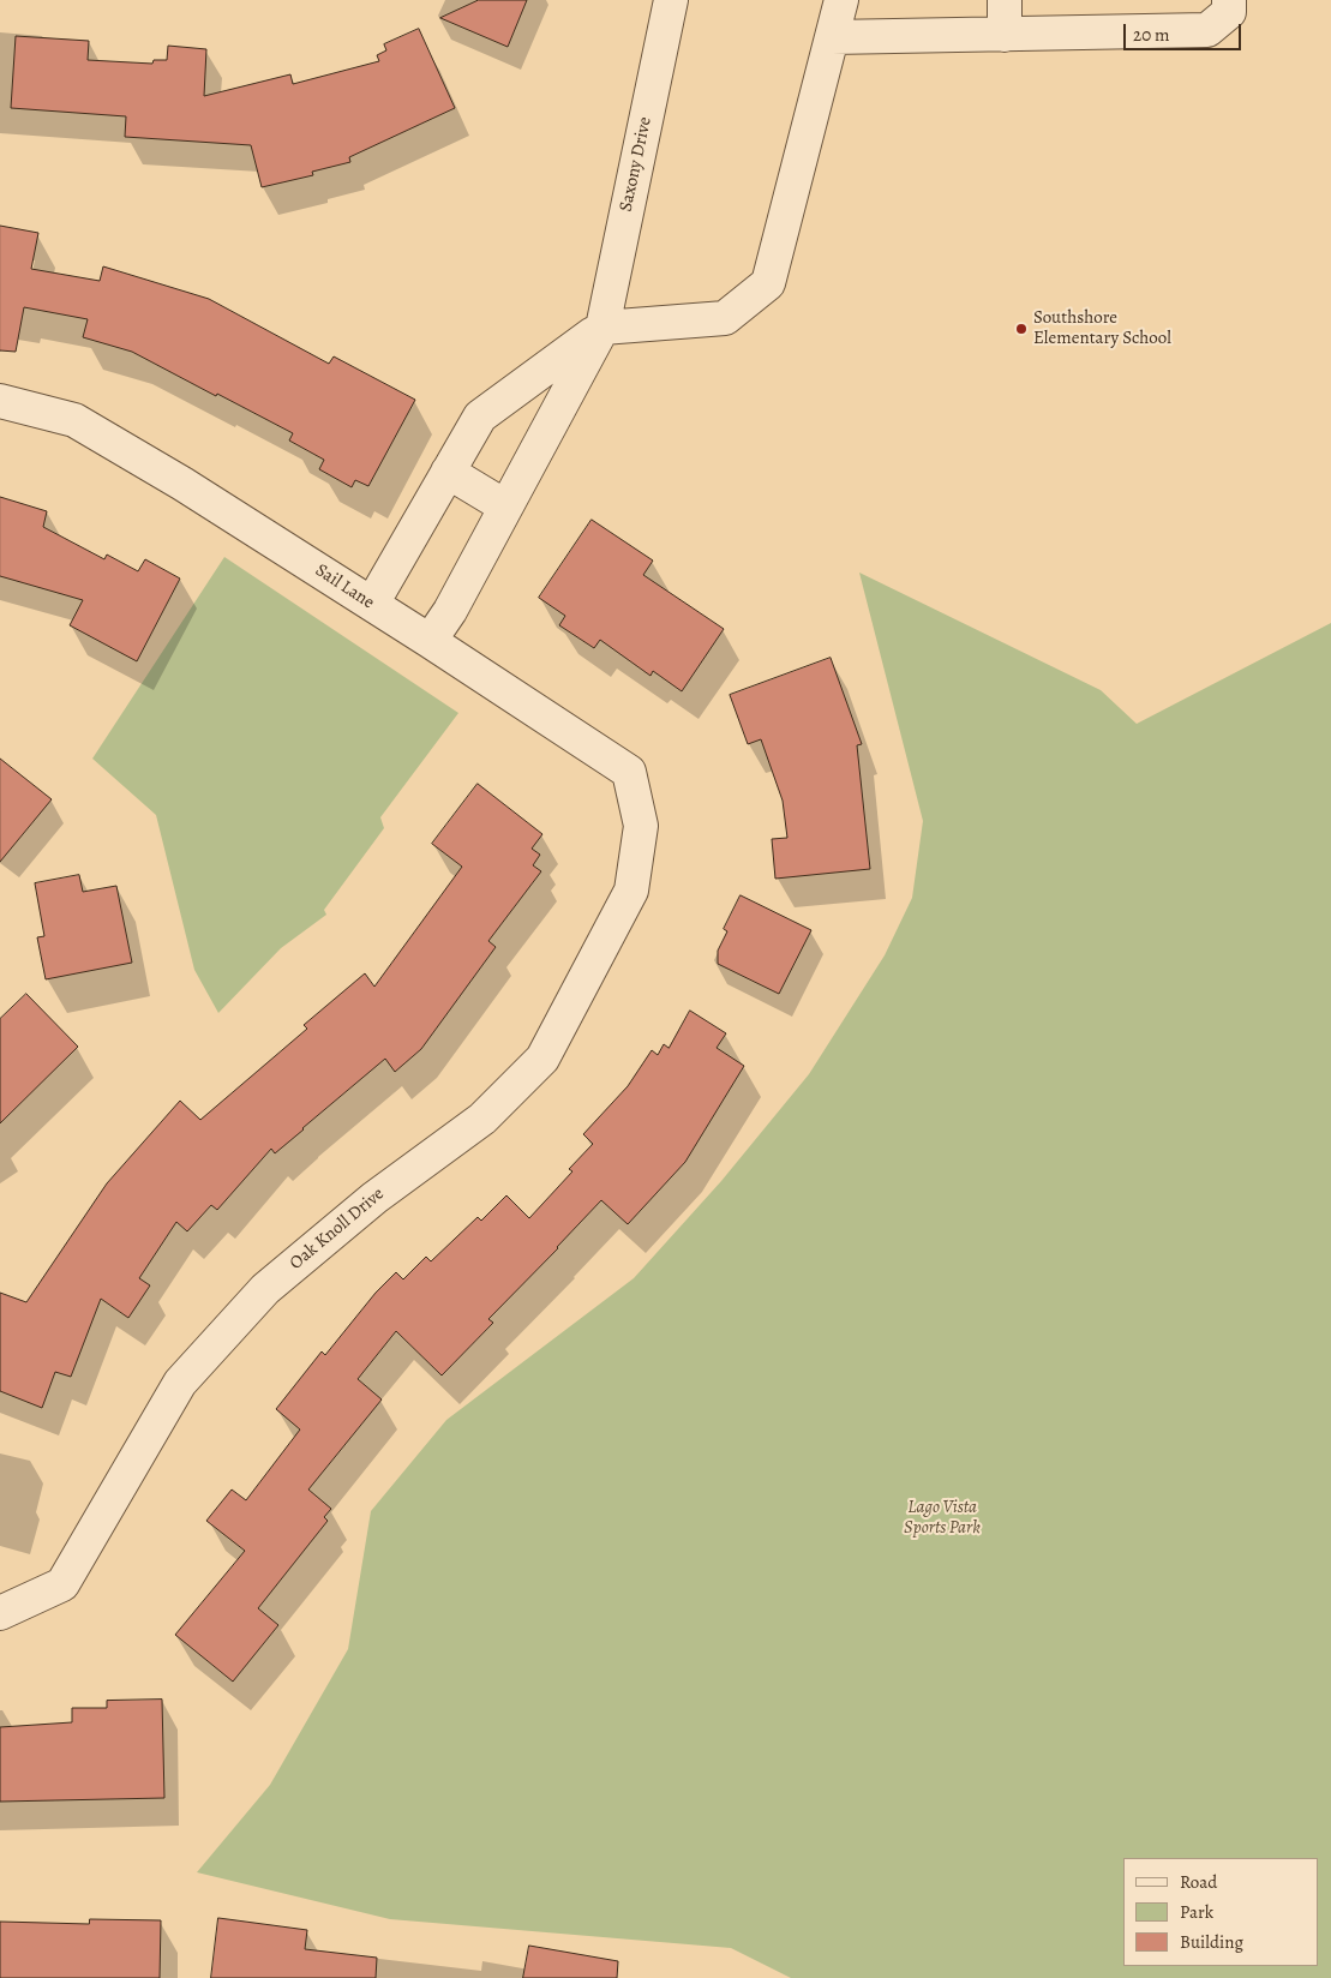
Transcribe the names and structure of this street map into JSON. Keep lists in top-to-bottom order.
{
  "streets": {
    "street": ["Saxony Drive", "Sail Lane", "Oak Knoll Drive"]
  },
  "crossings": [
    ["Saxony Drive", "Sail Lane"],
    ["Sail Lane", "Oak Knoll Drive"]
  ],
  "parks": ["Lago Vista Sports Park"],
  "places": ["Southshore Elementary School"],
  "legend": ["Road", "Park", "Building"],
  "scale_bar": "20 m"
}
